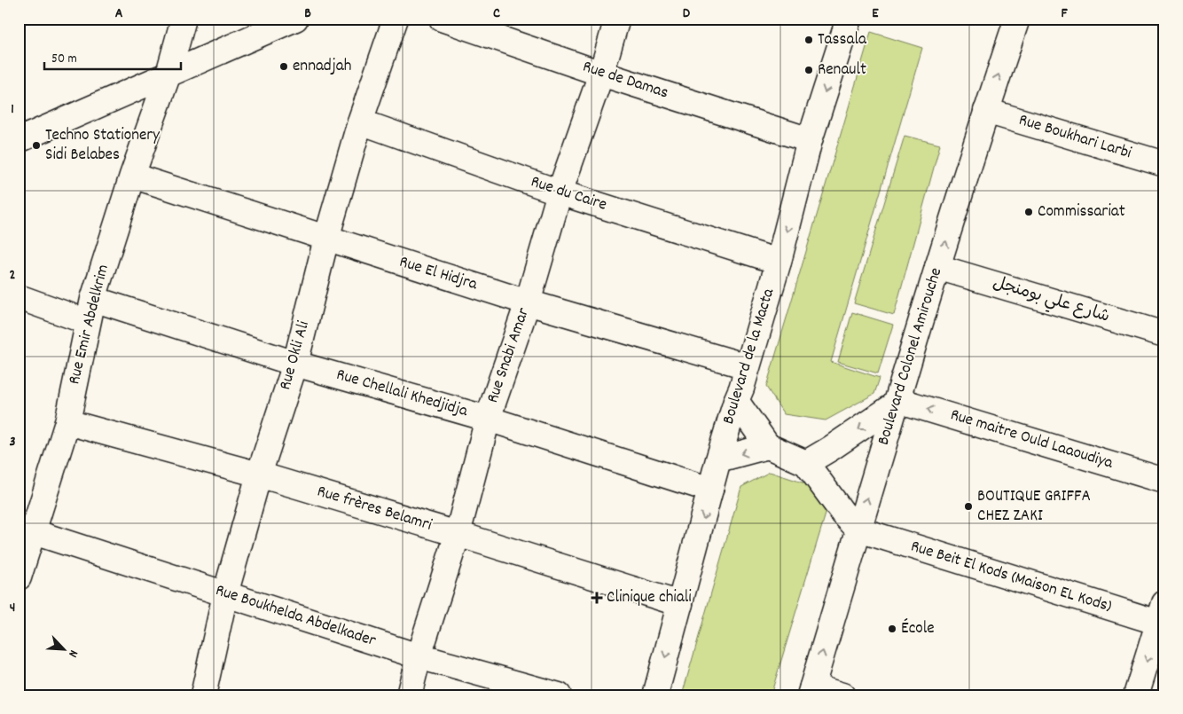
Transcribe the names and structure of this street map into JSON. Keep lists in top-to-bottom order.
{
  "streets": {
    "street": [
      "Rue de Damas",
      "Rue Boukhari Larbi",
      "Rue du Caire",
      "Rue El Hidjra",
      "شارع علي بومنجل",
      "Rue Emir Abdelkrim",
      "Rue Okli Ali",
      "Rue Snabi Amar",
      "Boulevard de la Macta",
      "Boulevard Colonel Amirouche",
      "Rue Chellali Khedjidja",
      "Rue maitre Ould Laaoudiya",
      "Rue frères Belamri",
      "Rue Beit El Kods (Maison EL Kods)",
      "Rue Boukhelda Abdelkader"
    ]
  },
  "crossings": [
    ["Rue de Damas", "Rue Snabi Amar"],
    ["Rue de Damas", "Boulevard de la Macta"],
    ["Rue Boukhari Larbi", "Boulevard Colonel Amirouche"],
    ["Rue du Caire", "Rue Okli Ali"],
    ["Rue du Caire", "Rue Snabi Amar"],
    ["Rue du Caire", "Boulevard de la Macta"],
    ["Rue El Hidjra", "Rue Emir Abdelkrim"],
    ["Rue El Hidjra", "Rue Okli Ali"],
    ["Rue El Hidjra", "Rue Snabi Amar"],
    ["Rue El Hidjra", "Boulevard de la Macta"],
    ["شارع علي بومنجل", "Boulevard Colonel Amirouche"],
    ["Rue Emir Abdelkrim", "Rue Chellali Khedjidja"],
    ["Rue Emir Abdelkrim", "Rue frères Belamri"],
    ["Rue Emir Abdelkrim", "Rue Boukhelda Abdelkader"],
    ["Rue Okli Ali", "Rue Chellali Khedjidja"],
    ["Rue Okli Ali", "Rue frères Belamri"],
    ["Rue Okli Ali", "Rue Boukhelda Abdelkader"],
    ["Rue Snabi Amar", "Rue Chellali Khedjidja"],
    ["Rue Snabi Amar", "Rue frères Belamri"],
    ["Rue Snabi Amar", "Rue Boukhelda Abdelkader"],
    ["Boulevard de la Macta", "Rue Chellali Khedjidja"],
    ["Boulevard de la Macta", "Rue frères Belamri"],
    ["Boulevard Colonel Amirouche", "Rue maitre Ould Laaoudiya"],
    ["Boulevard Colonel Amirouche", "Rue Beit El Kods (Maison EL Kods)"]
  ],
  "one_way": ["Boulevard de la Macta", "Boulevard Colonel Amirouche", "Rue maitre Ould Laaoudiya"],
  "places": {
    "other": [
      "Tassala",
      "ennadjah",
      "Renault",
      "Techno Stationery Sidi Belabes",
      "Commissariat",
      "BOUTIQUE GRIFFA CHEZ ZAKI",
      "École"
    ],
    "health": ["Clinique chiali"]
  },
  "scale_bar": "50 m",
  "north": "bottom right",
  "grid": {
    "columns": [
      "A",
      "B",
      "C",
      "D",
      "E",
      "F"
    ],
    "rows": [
      "1",
      "2",
      "3",
      "4"
    ]
  }
}
